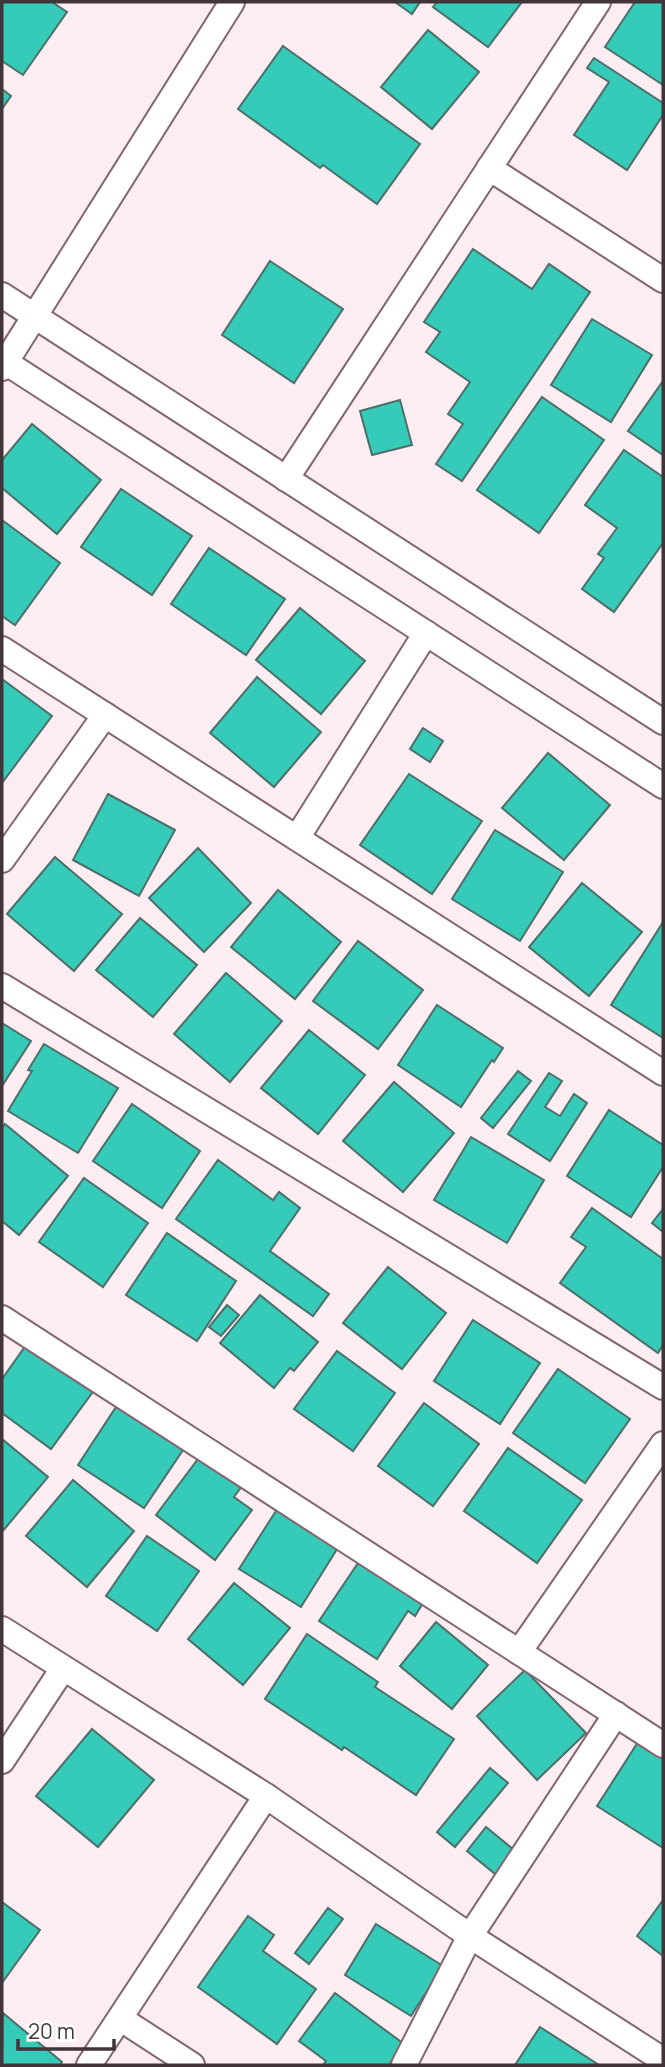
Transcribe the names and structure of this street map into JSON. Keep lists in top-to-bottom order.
{
  "scale_bar": "20 m"
}
